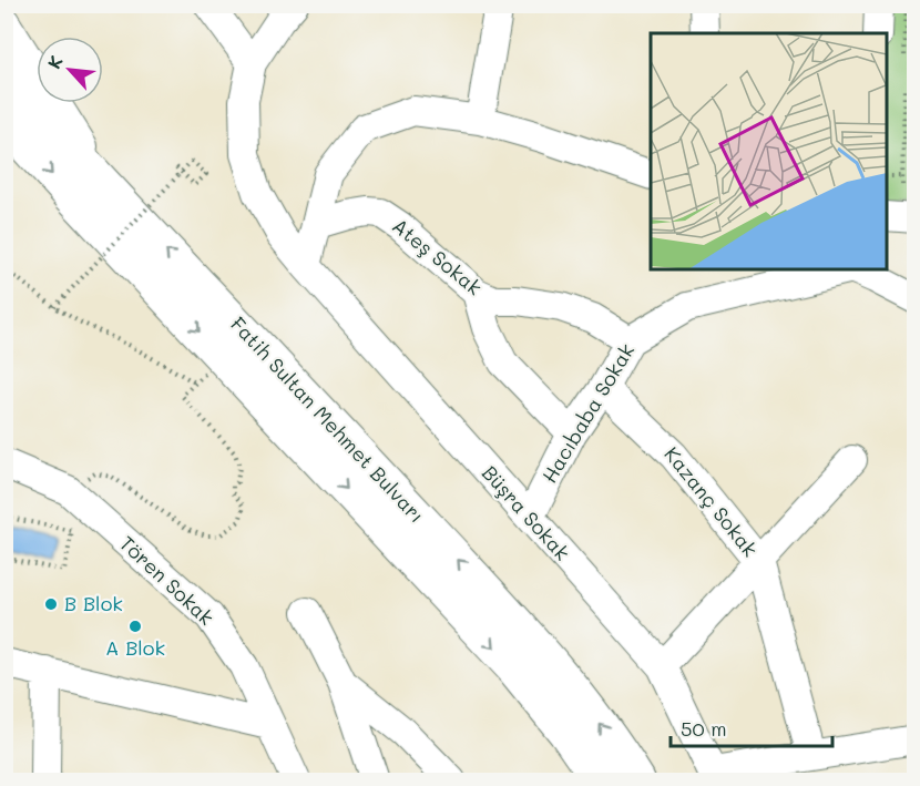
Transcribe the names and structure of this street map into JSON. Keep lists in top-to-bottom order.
{
  "streets": {
    "main road": ["Fatih Sultan Mehmet Bulvarı"],
    "street": [
      "Ateş Sokak",
      "Hacıbaba Sokak",
      "Kazanç Sokak",
      "Büşra Sokak",
      "Tören Sokak"
    ]
  },
  "crossings": [
    ["Ateş Sokak", "Hacıbaba Sokak"],
    ["Hacıbaba Sokak", "Kazanç Sokak"],
    ["Hacıbaba Sokak", "Büşra Sokak"]
  ],
  "places": ["B Blok", "A Blok"],
  "scale_bar": "50 m",
  "north": "top left"
}
